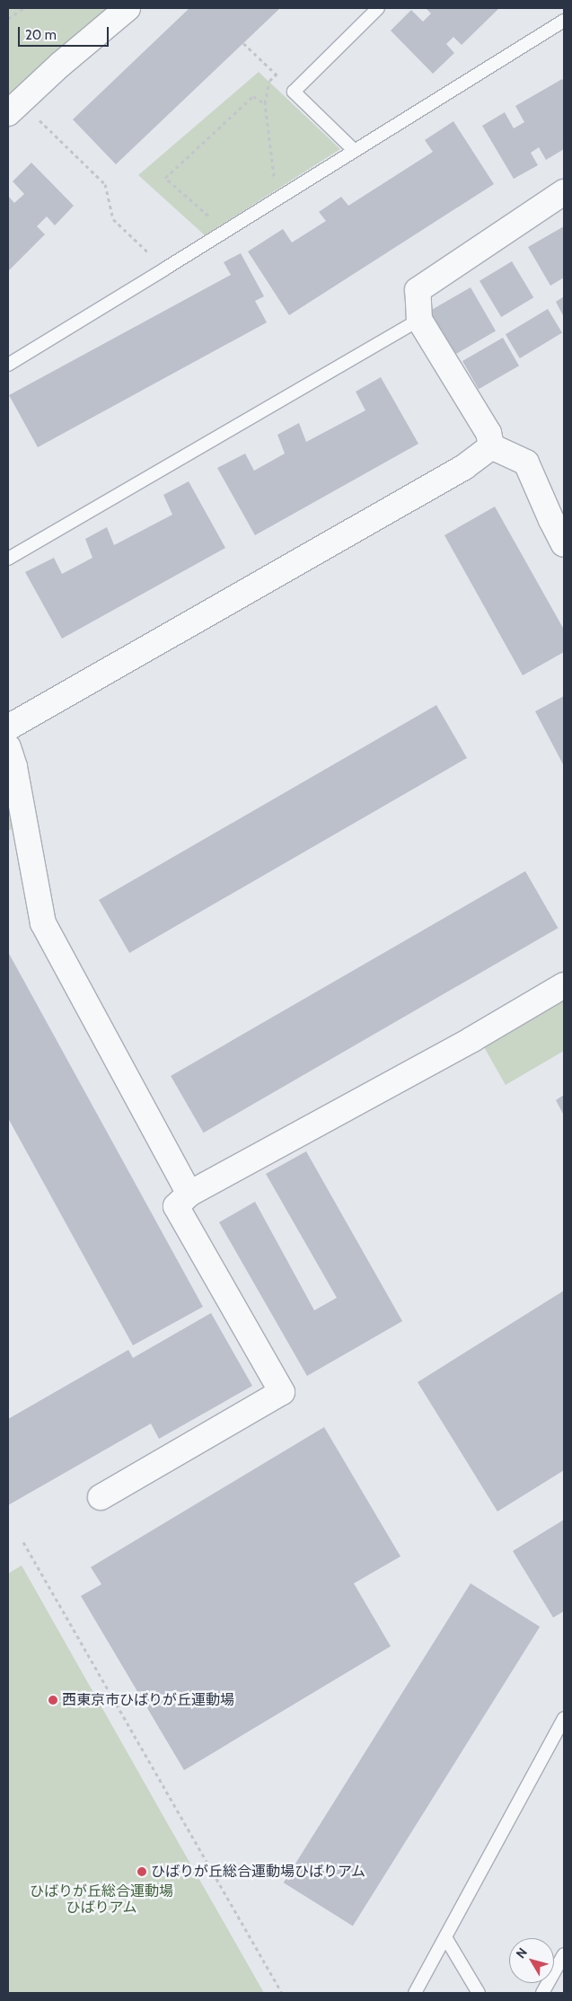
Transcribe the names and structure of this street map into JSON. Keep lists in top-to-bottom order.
{
  "parks": ["ひばりが丘総合運動場 ひばりアム"],
  "places": ["西東京市ひばりが丘運動場", "ひばりが丘総合運動場ひばりアム"],
  "scale_bar": "20 m",
  "north": "top left"
}
